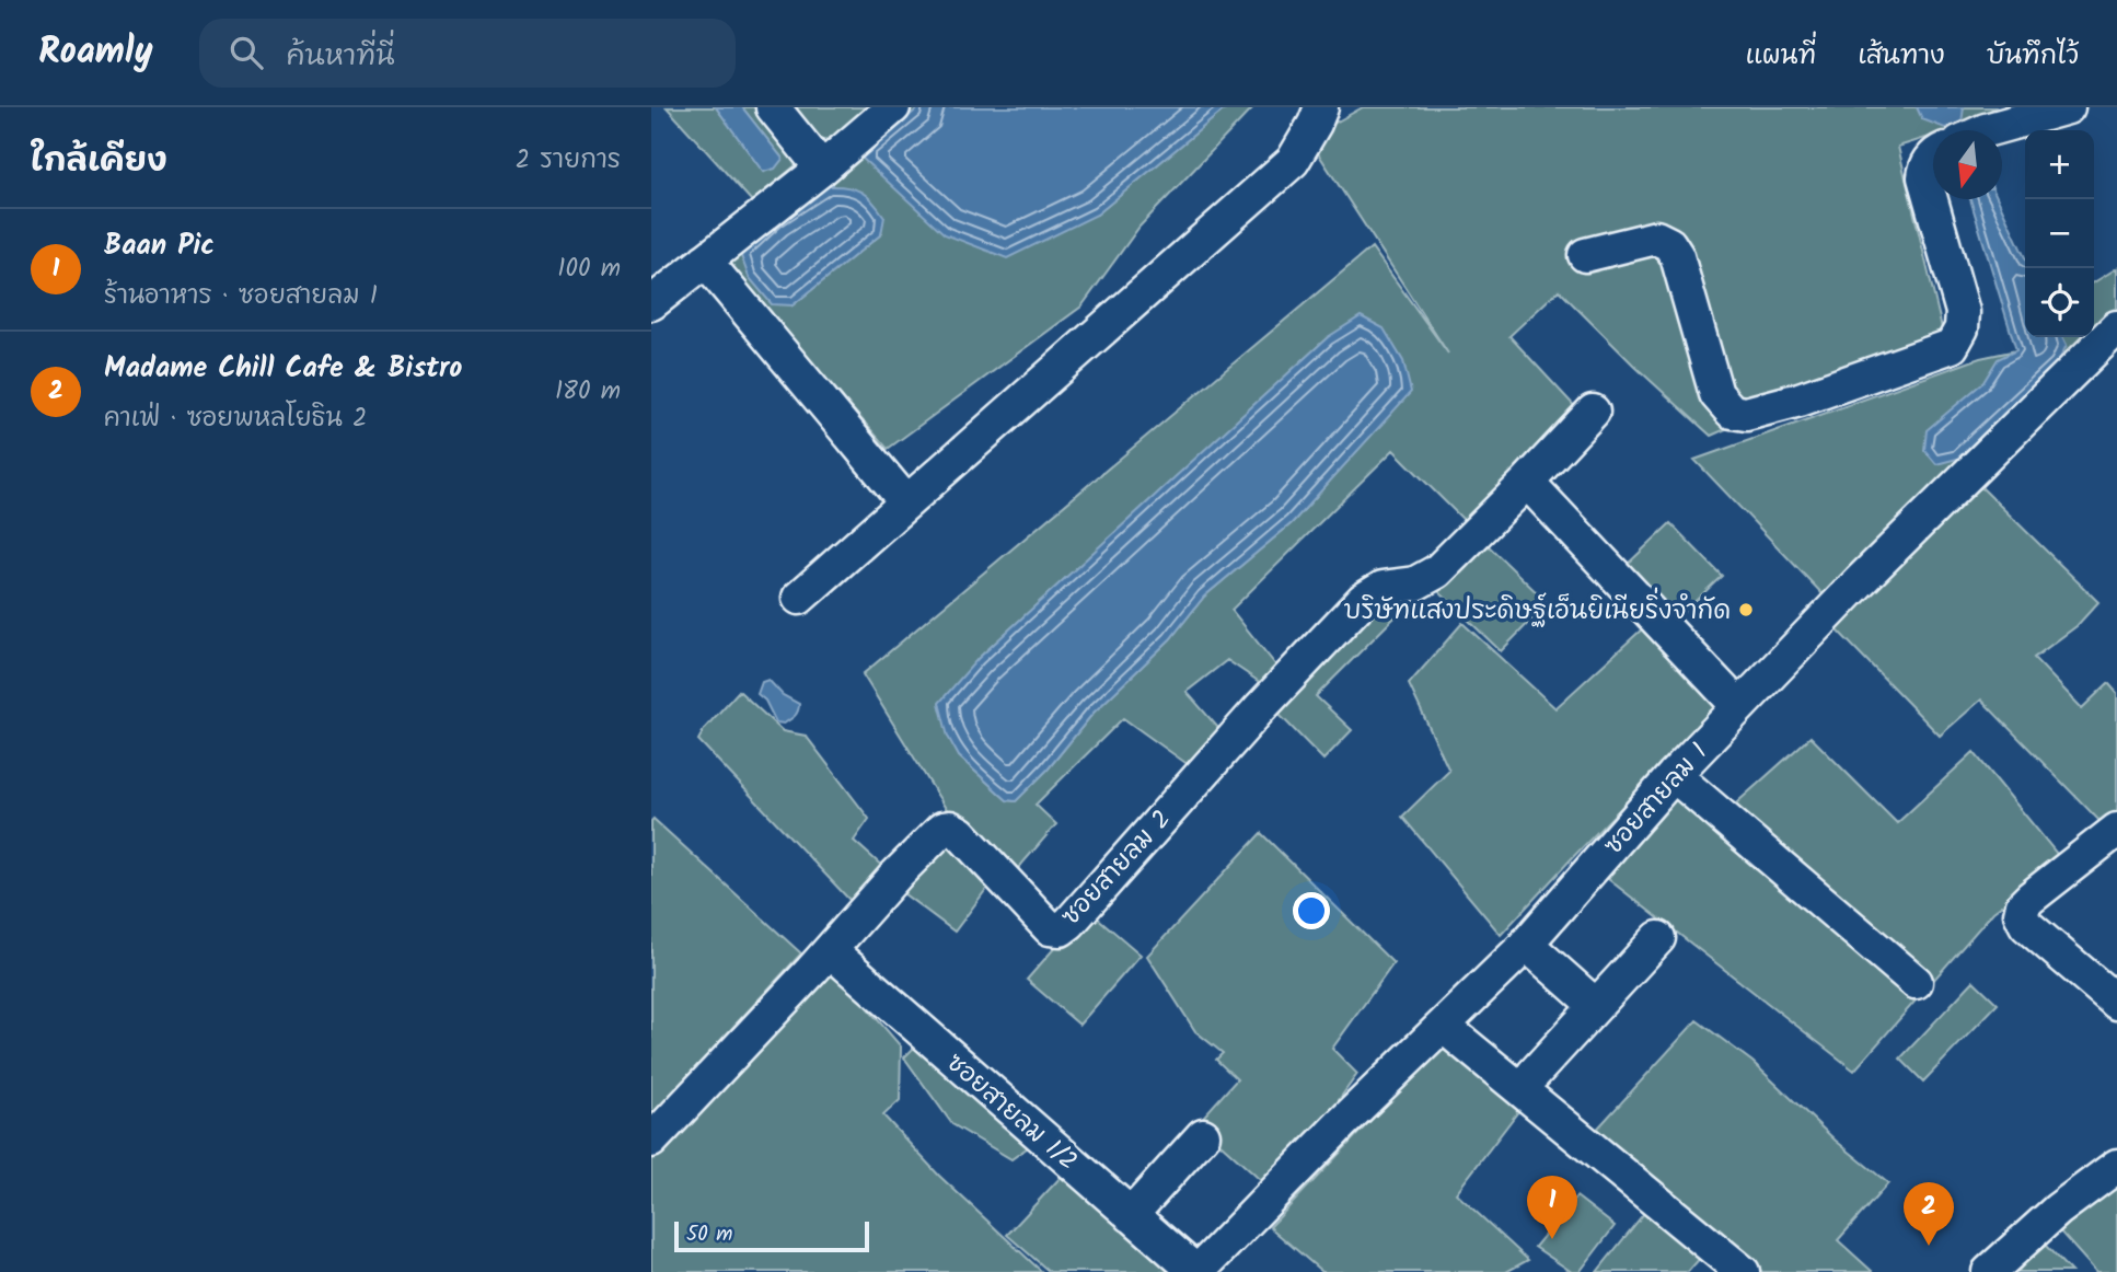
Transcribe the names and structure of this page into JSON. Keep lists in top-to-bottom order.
{
  "streets": {
    "street": ["ซอยสายลม 1", "ซอยสายลม 2", "ซอยสายลม 1/2"]
  },
  "crossings": [
    ["ซอยสายลม 1", "ซอยสายลม 1/2"],
    ["ซอยสายลม 2", "ซอยสายลม 1/2"]
  ],
  "places": ["บริษัทแสงประดิษฐ์เอ็นยิเนียริ่งจำกัด"],
  "scale_bar": "50 m",
  "north": "bottom",
  "page": {
    "header": "Roamly",
    "search": "ค้นหาที่นี่",
    "nav": ["แผนที่", "เส้นทาง", "บันทึกไว้"],
    "heading": ["ใกล้เคียง", "2 รายการ"],
    "map_buttons": ["+", "−"],
    "list": [
      {
        "mark": "1",
        "name": "Baan Pic",
        "note": "ร้านอาหาร · ซอยสายลม 1",
        "value": "100 m"
      },
      {
        "mark": "2",
        "name": "Madame Chill Cafe & Bistro",
        "note": "คาเฟ่ · ซอยพหลโยธิน 2",
        "value": "180 m"
      }
    ],
    "pins": ["1", "2"],
    "scale": "50 m"
  }
}
